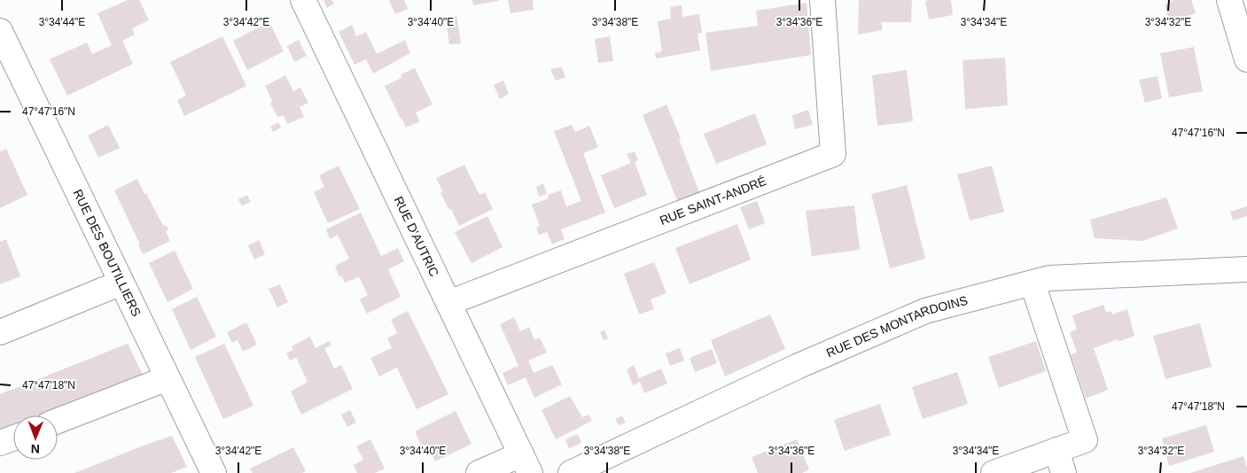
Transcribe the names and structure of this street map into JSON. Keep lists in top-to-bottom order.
{
  "streets": {
    "street": [
      "RUE SAINT-ANDRÉ",
      "RUE D'AUTRIC",
      "RUE DES BOUTILLIERS",
      "RUE DES MONTARDOINS"
    ]
  },
  "crossings": [
    ["RUE SAINT-ANDRÉ", "RUE D'AUTRIC"]
  ],
  "north": "bottom",
  "coordinates": [
    "3°34'44\"E",
    "3°34'42\"E",
    "3°34'40\"E",
    "3°34'38\"E",
    "3°34'36\"E",
    "3°34'34\"E",
    "3°34'32\"E",
    "47°47'16\"N",
    "47°47'18\"N"
  ]
}
